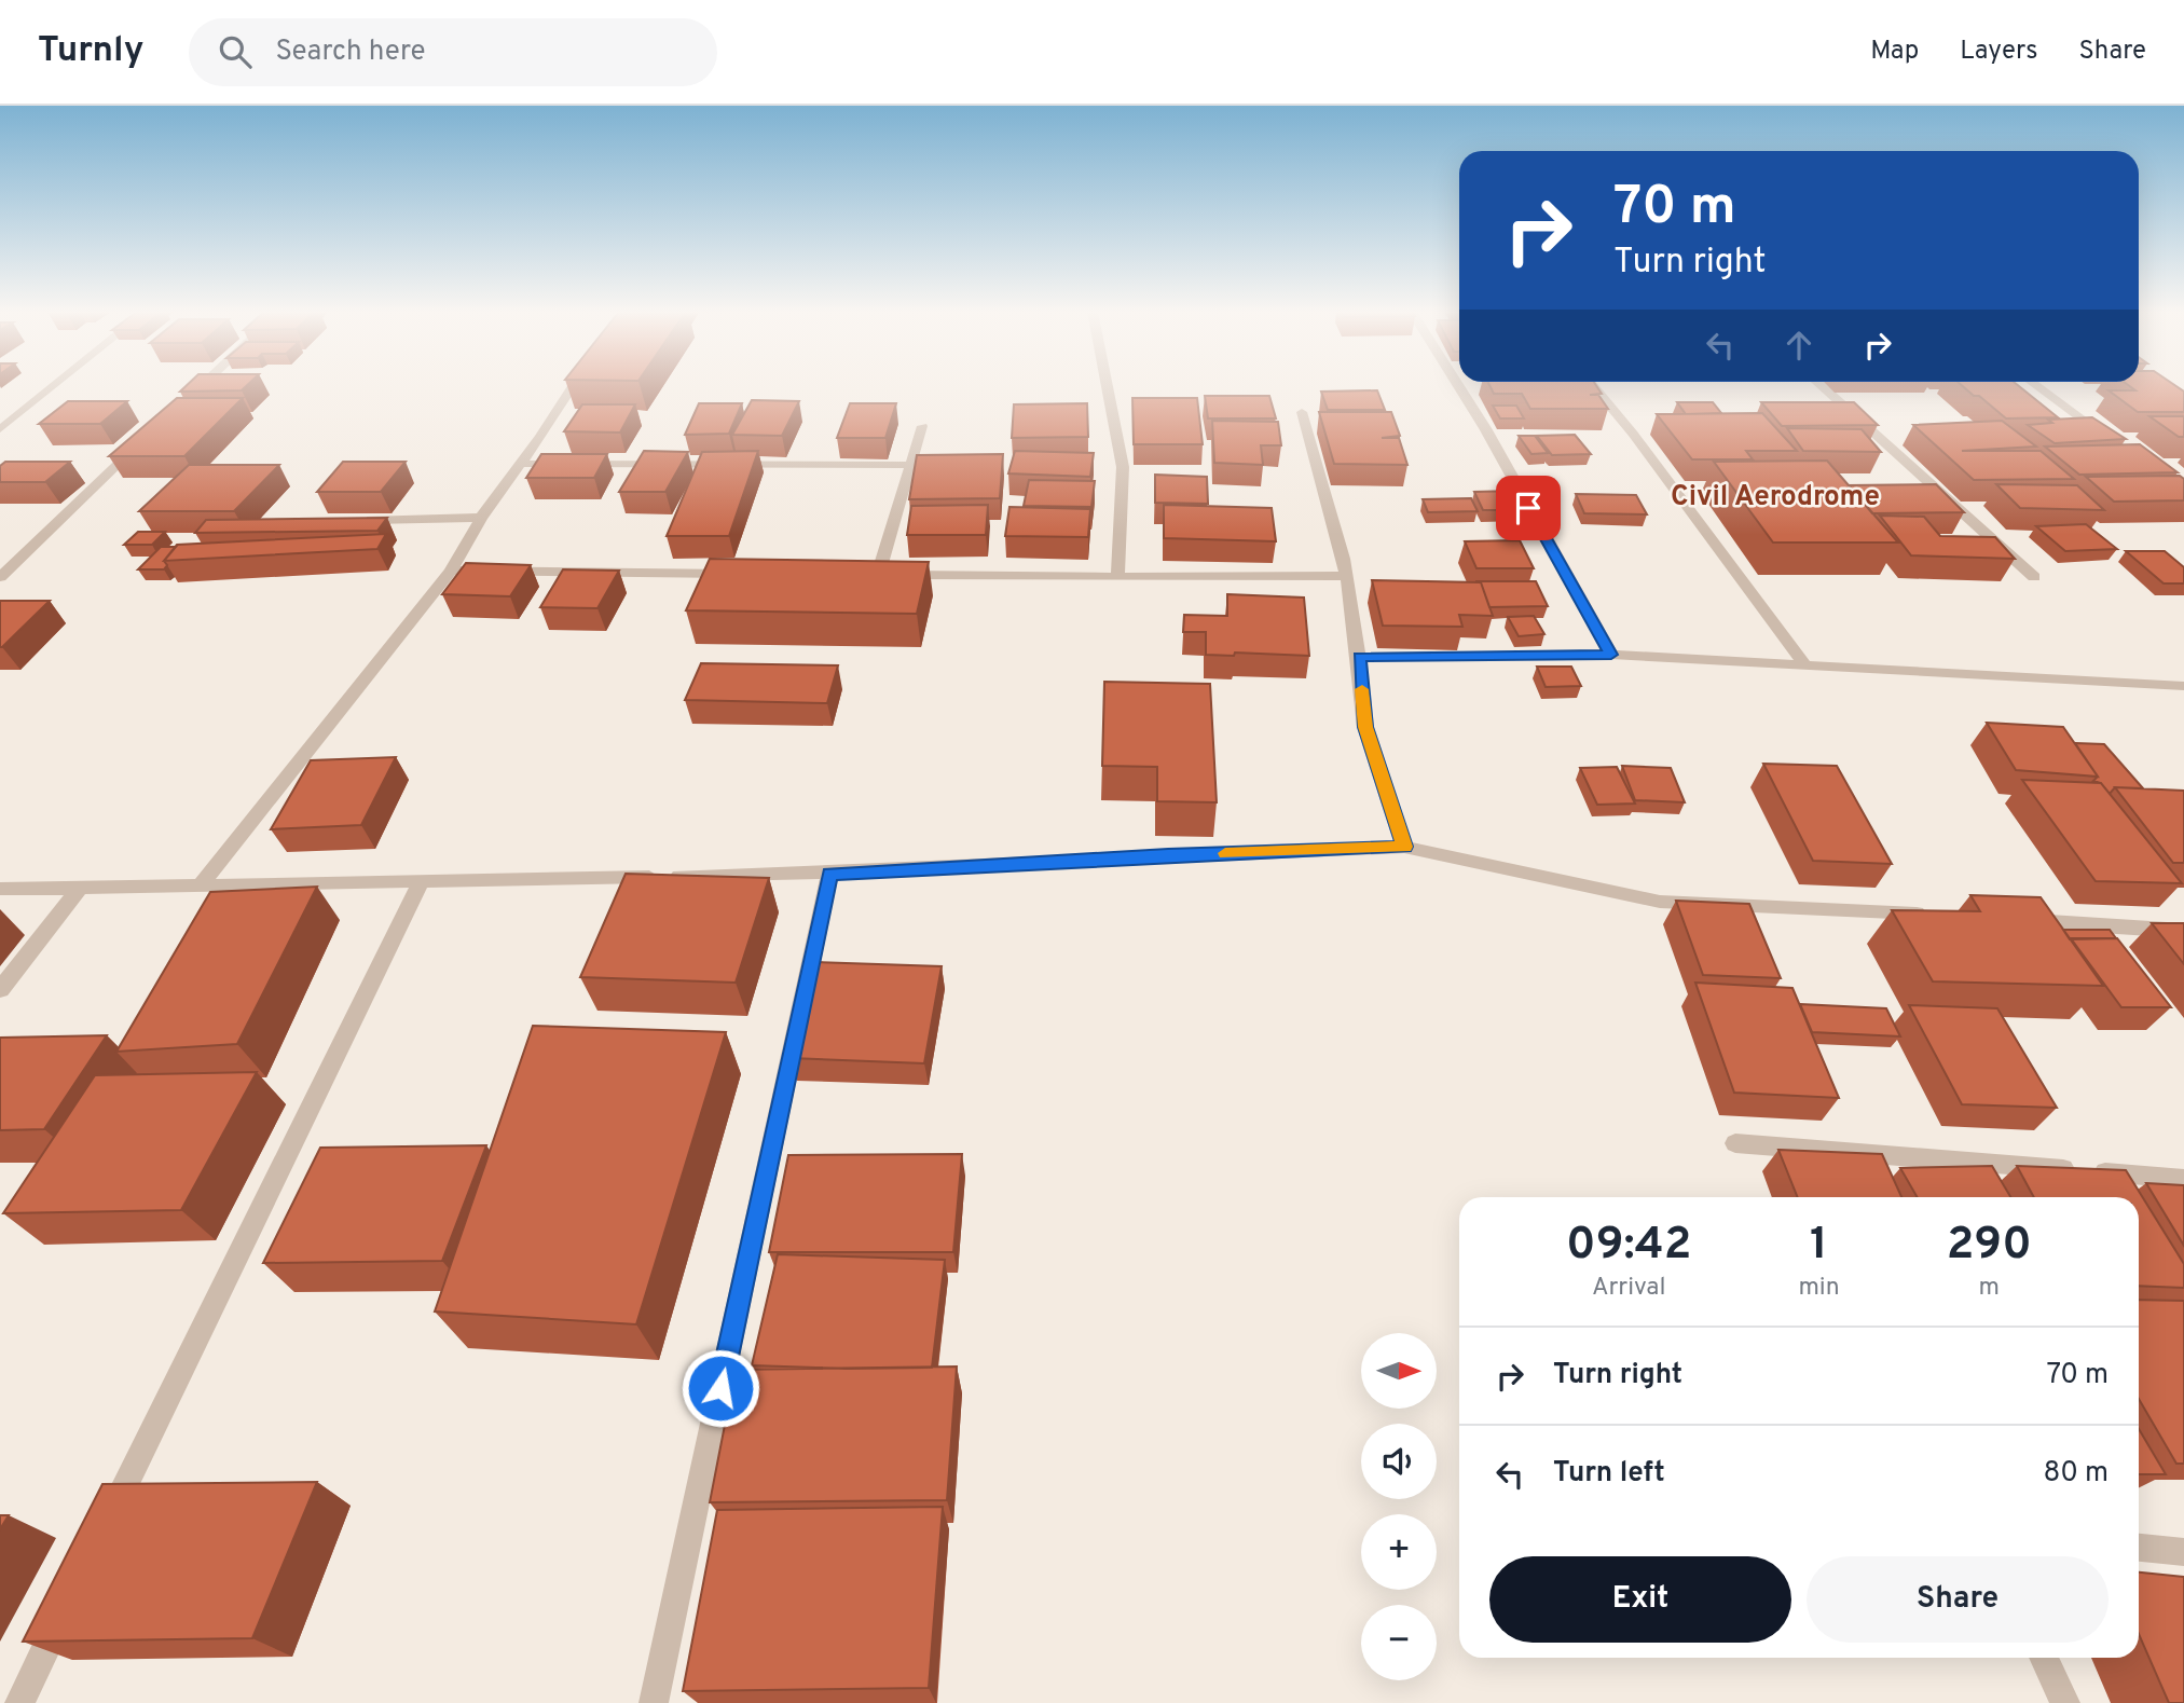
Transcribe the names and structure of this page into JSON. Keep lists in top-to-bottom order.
{
  "districts": ["Civil Aerodrome"],
  "north": "right",
  "page": {
    "header": "Turnly",
    "search": "Search here",
    "nav": ["Map", "Layers", "Share"],
    "turn": ["70 m", "Turn right"],
    "eta": [
      "09:42",
      "Arrival",
      "1",
      "min",
      "290",
      "m"
    ],
    "list": [
      {
        "name": "Turn right",
        "value": "70 m"
      },
      {
        "name": "Turn left",
        "value": "80 m"
      }
    ],
    "map_buttons": ["+", "−"],
    "buttons": ["Exit", "Share"]
  }
}
